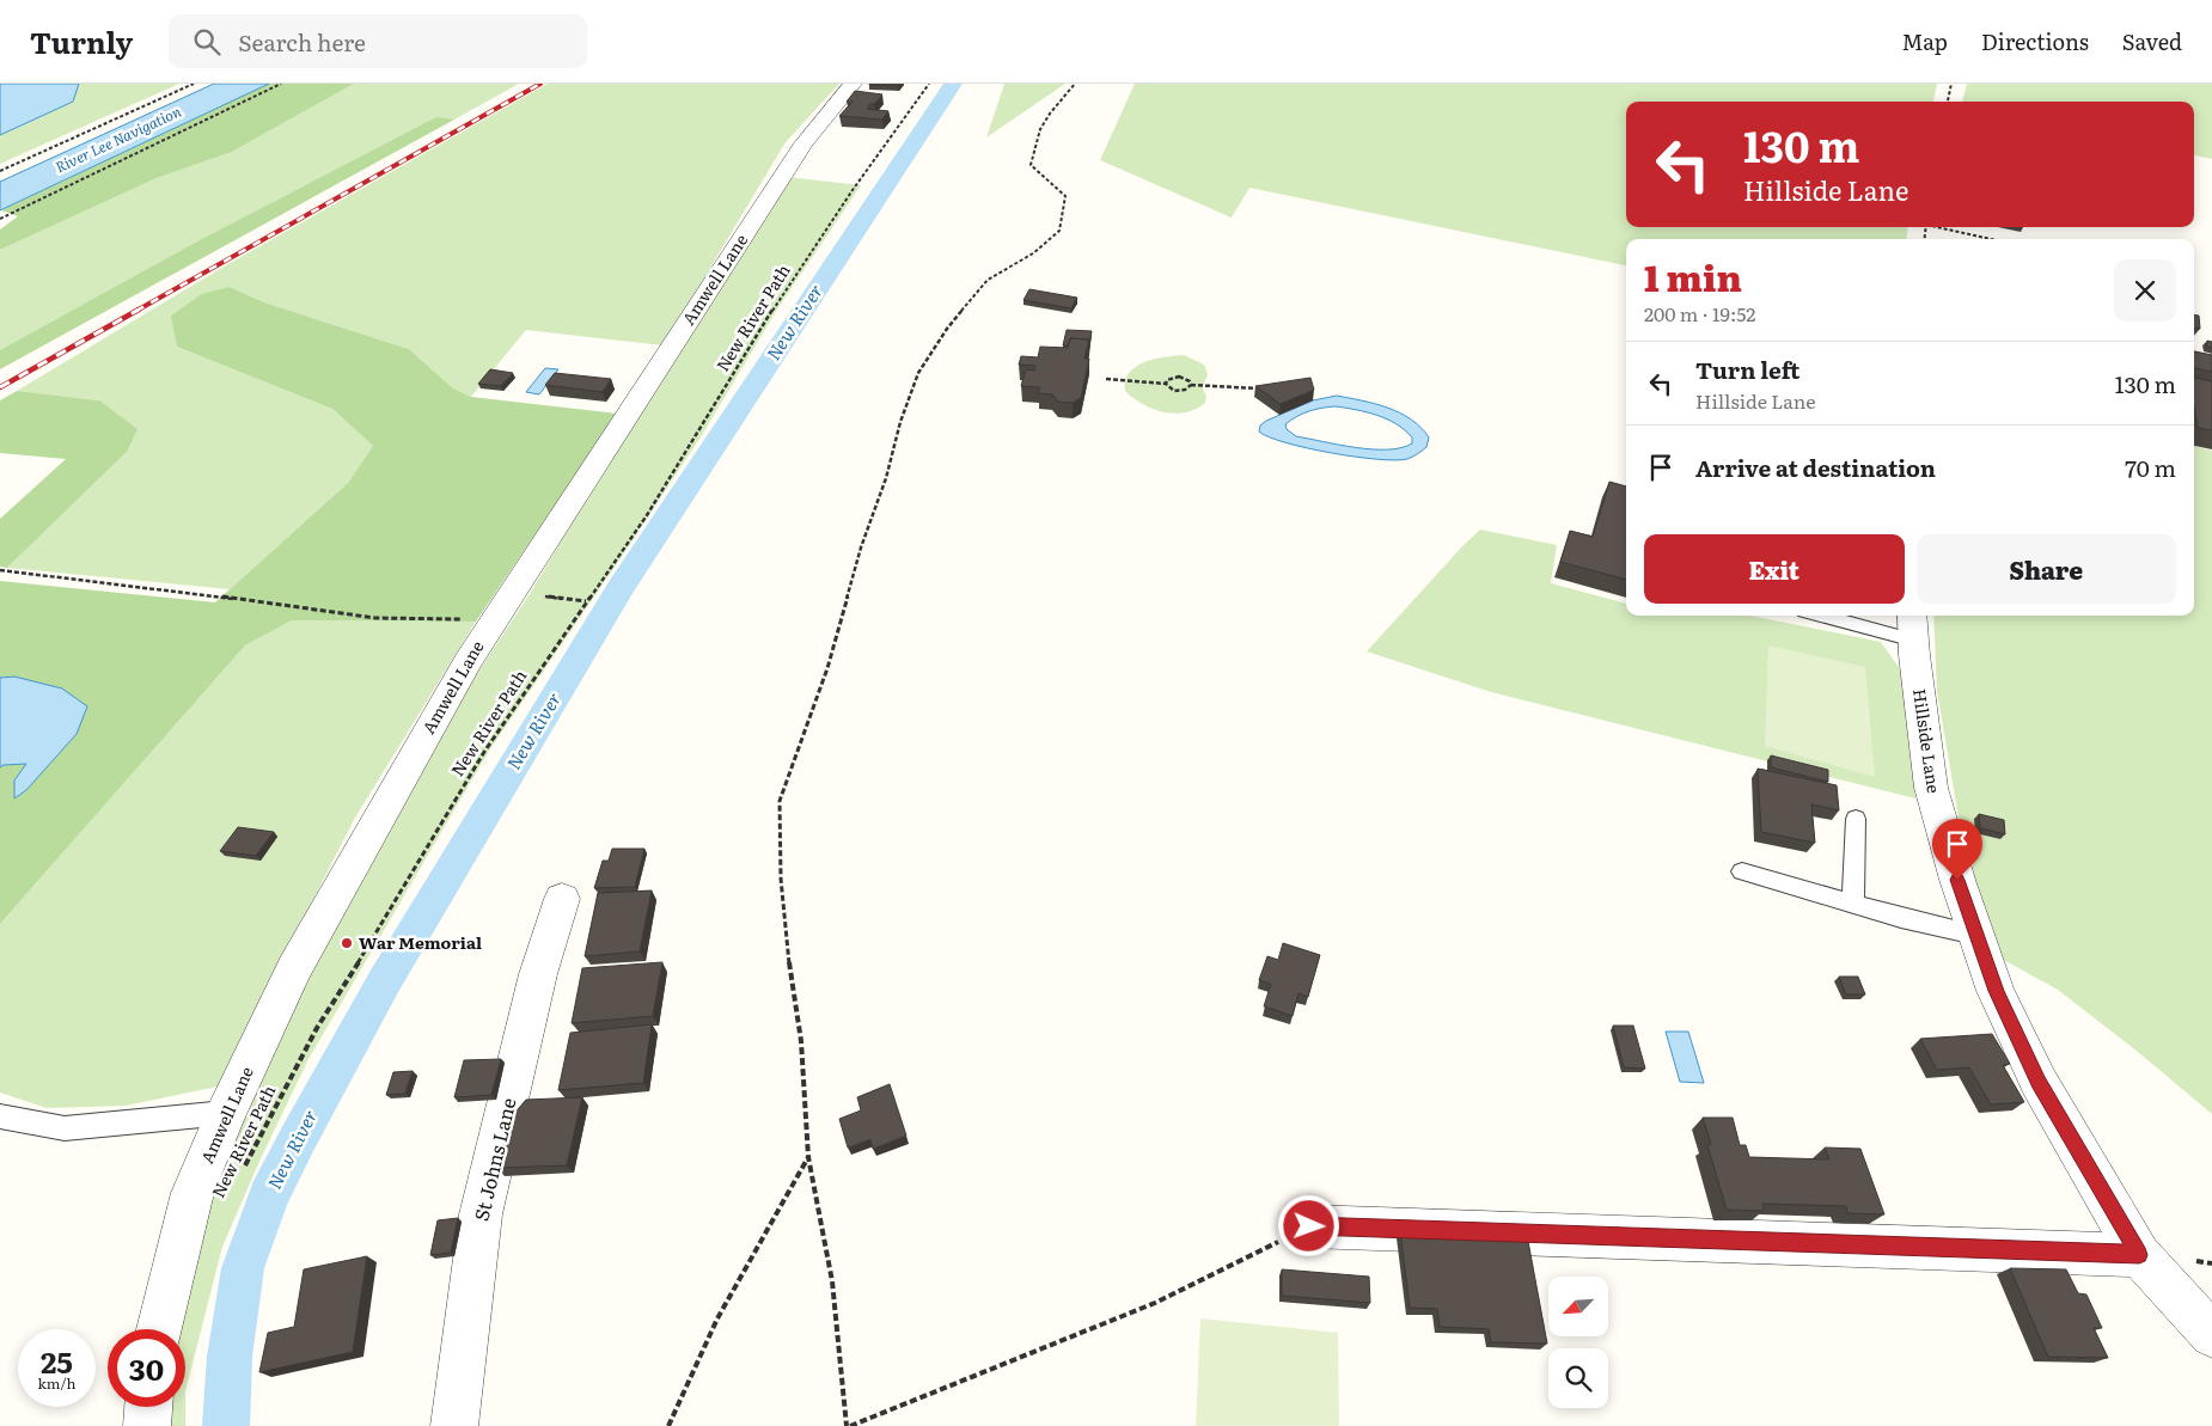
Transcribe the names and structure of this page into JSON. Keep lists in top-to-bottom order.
{
  "streets": {
    "street": ["Amwell Lane", "Hillside Lane", "St Johns Lane"],
    "path": ["New River Path"]
  },
  "water": ["River Lee Navigation", "New River"],
  "places": ["War Memorial"],
  "north": "bottom left",
  "page": {
    "header": "Turnly",
    "search": "Search here",
    "nav": ["Map", "Directions", "Saved"],
    "turn": ["130 m", "Hillside Lane"],
    "heading": ["1 min", "200 m · 19:52"],
    "list": [
      {
        "name": "Turn left",
        "note": "Hillside Lane",
        "value": "130 m"
      },
      {
        "name": "Arrive at destination",
        "value": "70 m"
      }
    ],
    "buttons": ["Exit", "Share"],
    "speed": "25 km/h",
    "limit": "30"
  }
}
